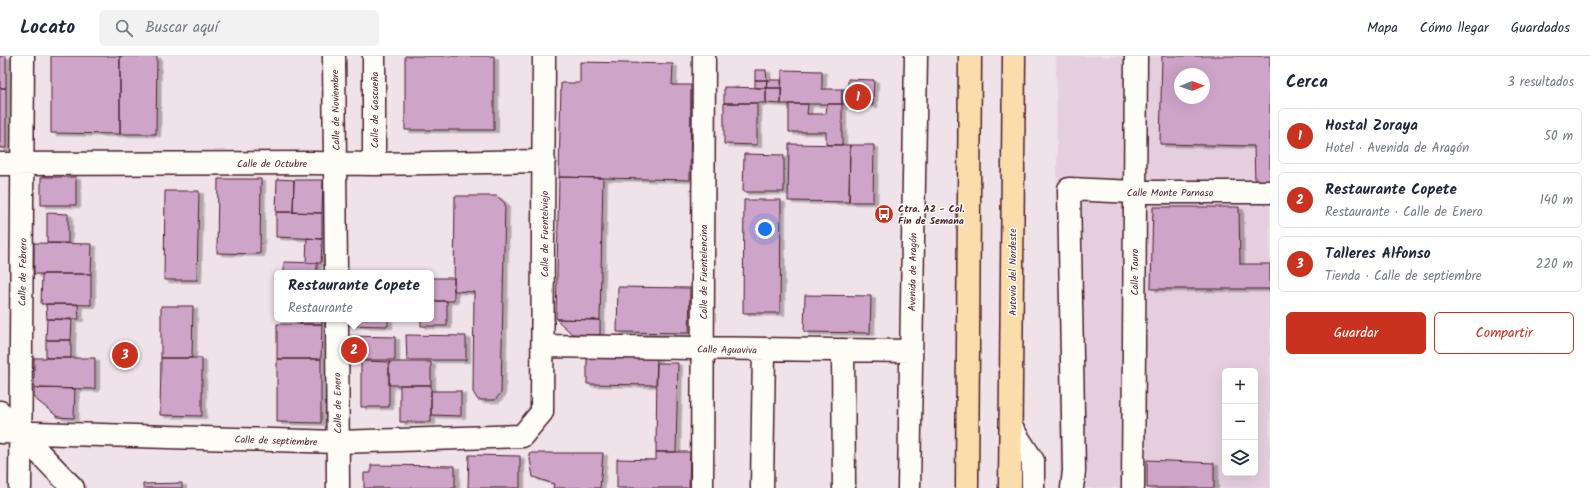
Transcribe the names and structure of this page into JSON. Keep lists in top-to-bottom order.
{
  "streets": {
    "highway": ["Autovía del Nordeste"],
    "street": [
      "Calle de Noviembre",
      "Calle de Gascueña",
      "Calle de Octubre",
      "Calle Monte Parnaso",
      "Calle de Fuentelviejo",
      "Calle de Febrero",
      "Calle de Fuentelencina",
      "Avenida de Aragón",
      "Calle Tauro",
      "Calle Aguaviva",
      "Calle de Enero",
      "Calle de septiembre"
    ]
  },
  "crossings": [
    ["Calle de Noviembre", "Calle de Octubre"],
    ["Calle de Gascueña", "Calle de Octubre"],
    ["Calle de Octubre", "Calle de Fuentelviejo"],
    ["Calle de Octubre", "Calle de Febrero"],
    ["Calle Monte Parnaso", "Calle Tauro"],
    ["Calle de Fuentelviejo", "Calle Aguaviva"],
    ["Calle de Fuentelviejo", "Calle de septiembre"],
    ["Calle de Febrero", "Calle de septiembre"],
    ["Calle de Fuentelencina", "Calle Aguaviva"],
    ["Avenida de Aragón", "Calle Aguaviva"],
    ["Calle de Enero", "Calle de septiembre"]
  ],
  "places": {
    "bus stop": ["Ctra. A2 - Col. Fin de Semana"]
  },
  "north": "right",
  "page": {
    "header": "Locato",
    "search": "Buscar aquí",
    "nav": ["Mapa", "Cómo llegar", "Guardados"],
    "heading": ["Cerca", "3 resultados"],
    "pins": ["1", "2", "3"],
    "list": [
      {
        "mark": "1",
        "name": "Hostal Zoraya",
        "note": "Hotel · Avenida de Aragón",
        "value": "50 m"
      },
      {
        "mark": "2",
        "name": "Restaurante Copete",
        "note": "Restaurante · Calle de Enero",
        "value": "140 m"
      },
      {
        "mark": "3",
        "name": "Talleres Alfonso",
        "note": "Tienda · Calle de septiembre",
        "value": "220 m"
      }
    ],
    "popup": ["Restaurante Copete", "Restaurante"],
    "buttons": ["Guardar", "Compartir"],
    "map_buttons": ["+", "−"]
  }
}
